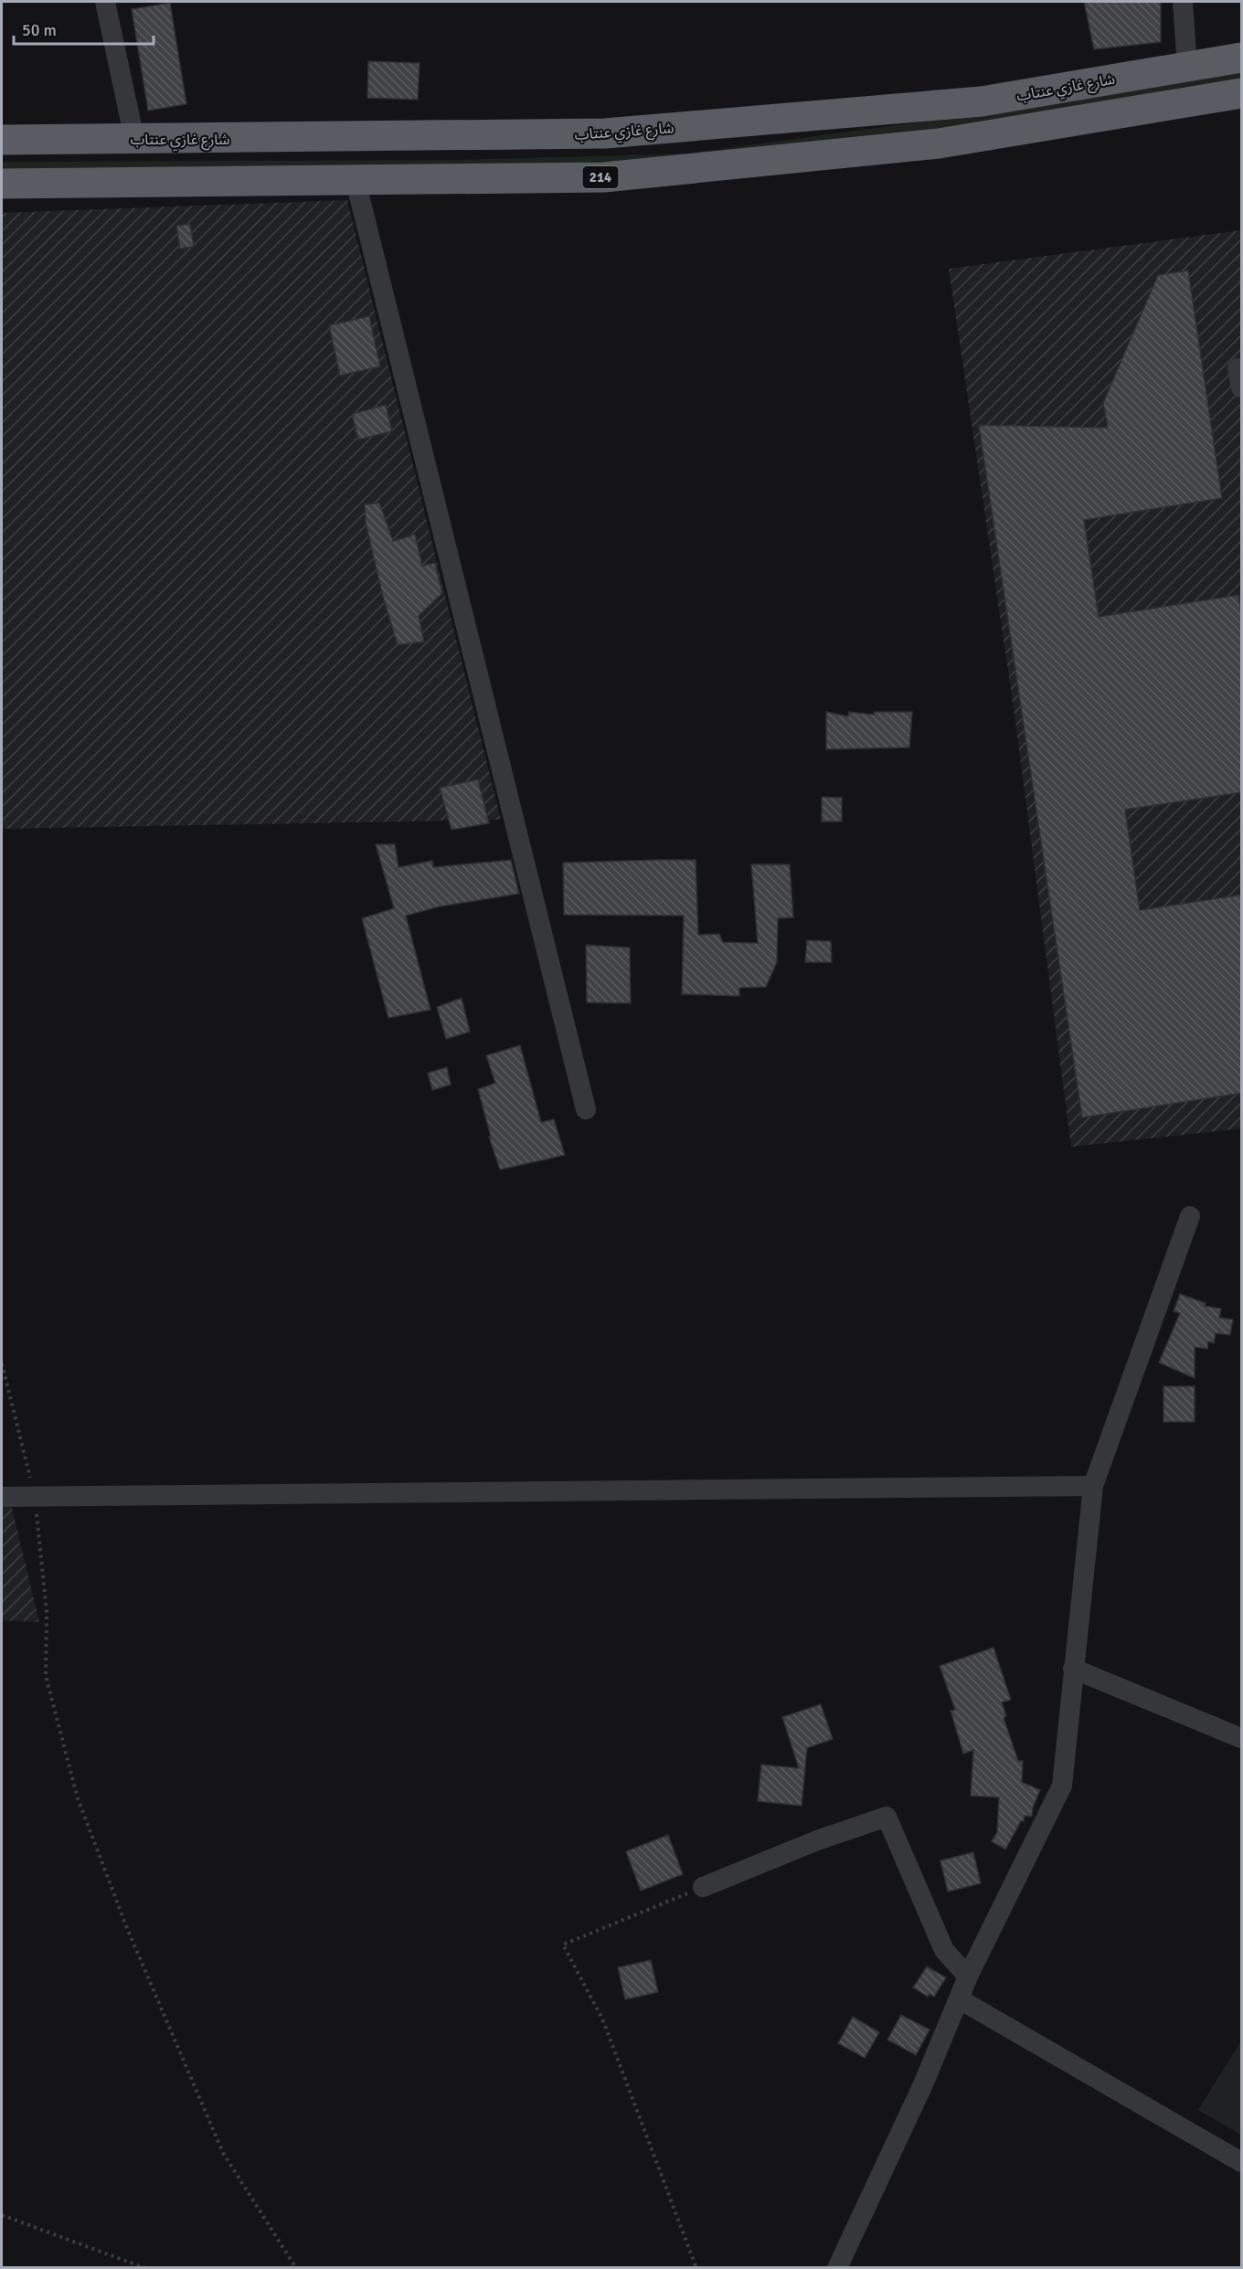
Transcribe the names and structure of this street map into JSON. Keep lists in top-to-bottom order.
{
  "streets": {
    "highway": ["شارع غازي عنتاب", "214"]
  },
  "scale_bar": "50 m"
}
